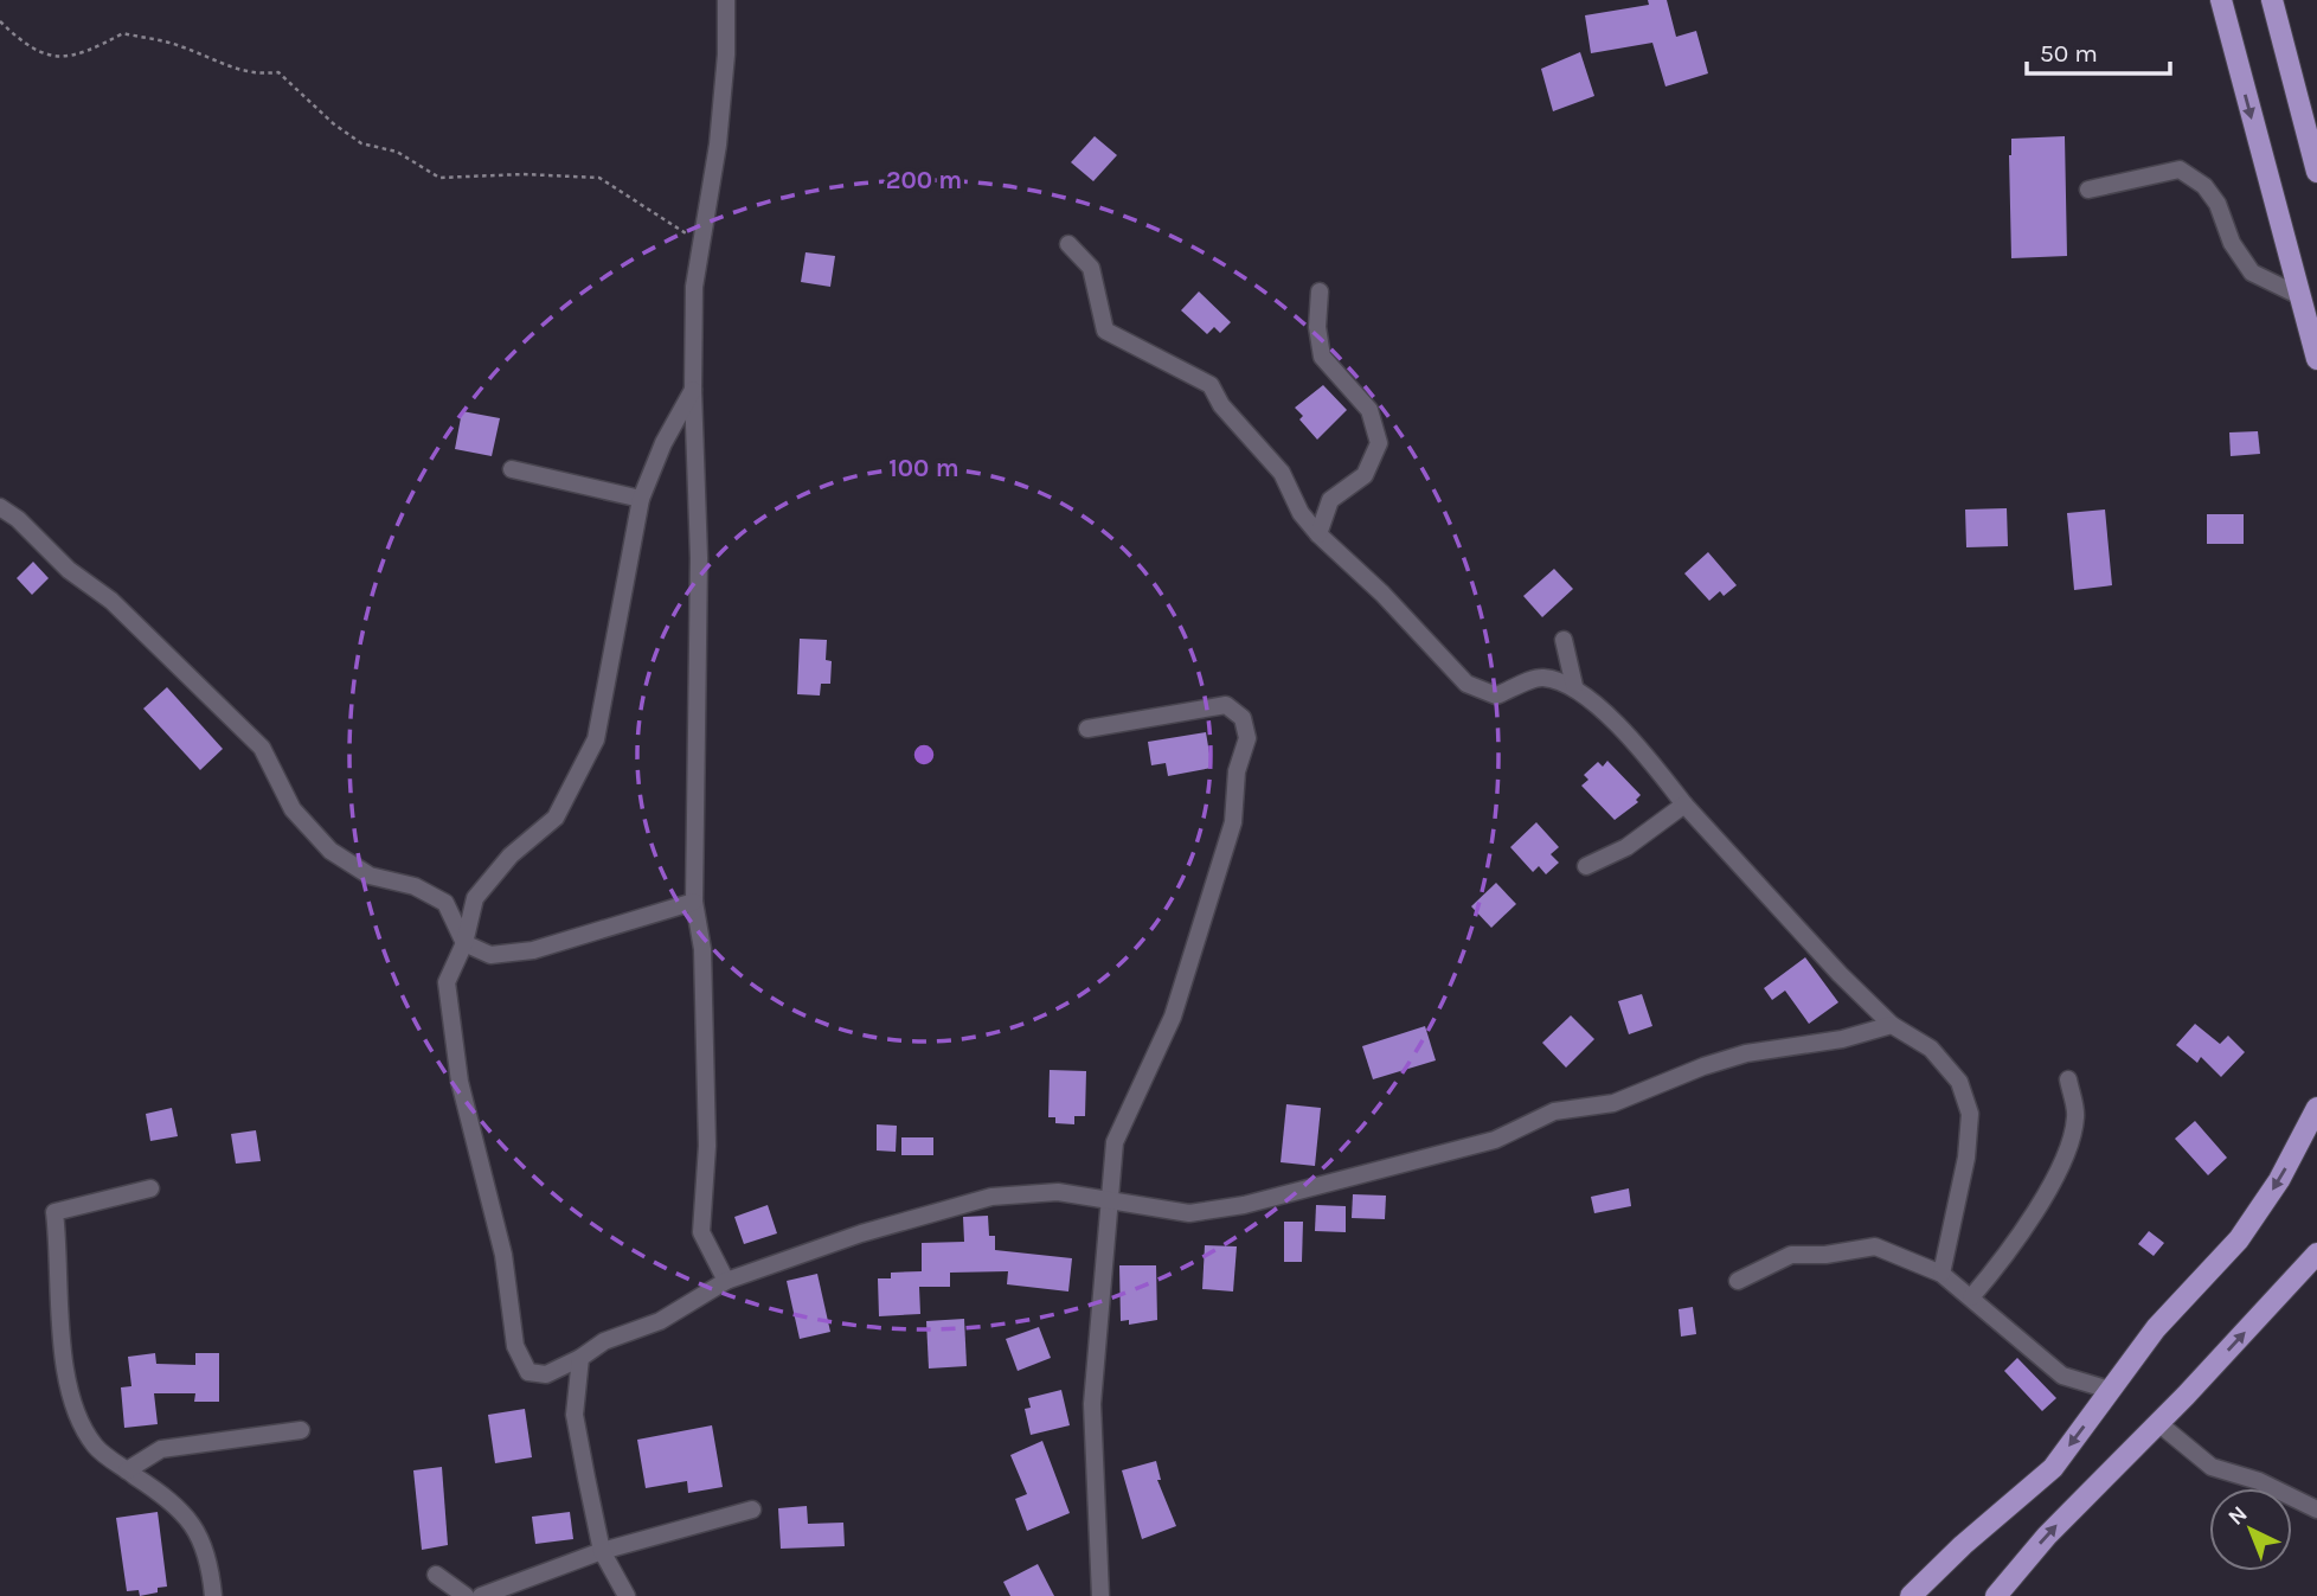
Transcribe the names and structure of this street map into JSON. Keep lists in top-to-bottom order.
{
  "scale_bar": "50 m",
  "north": "top left",
  "rings": ["200 m", "100 m"]
}
